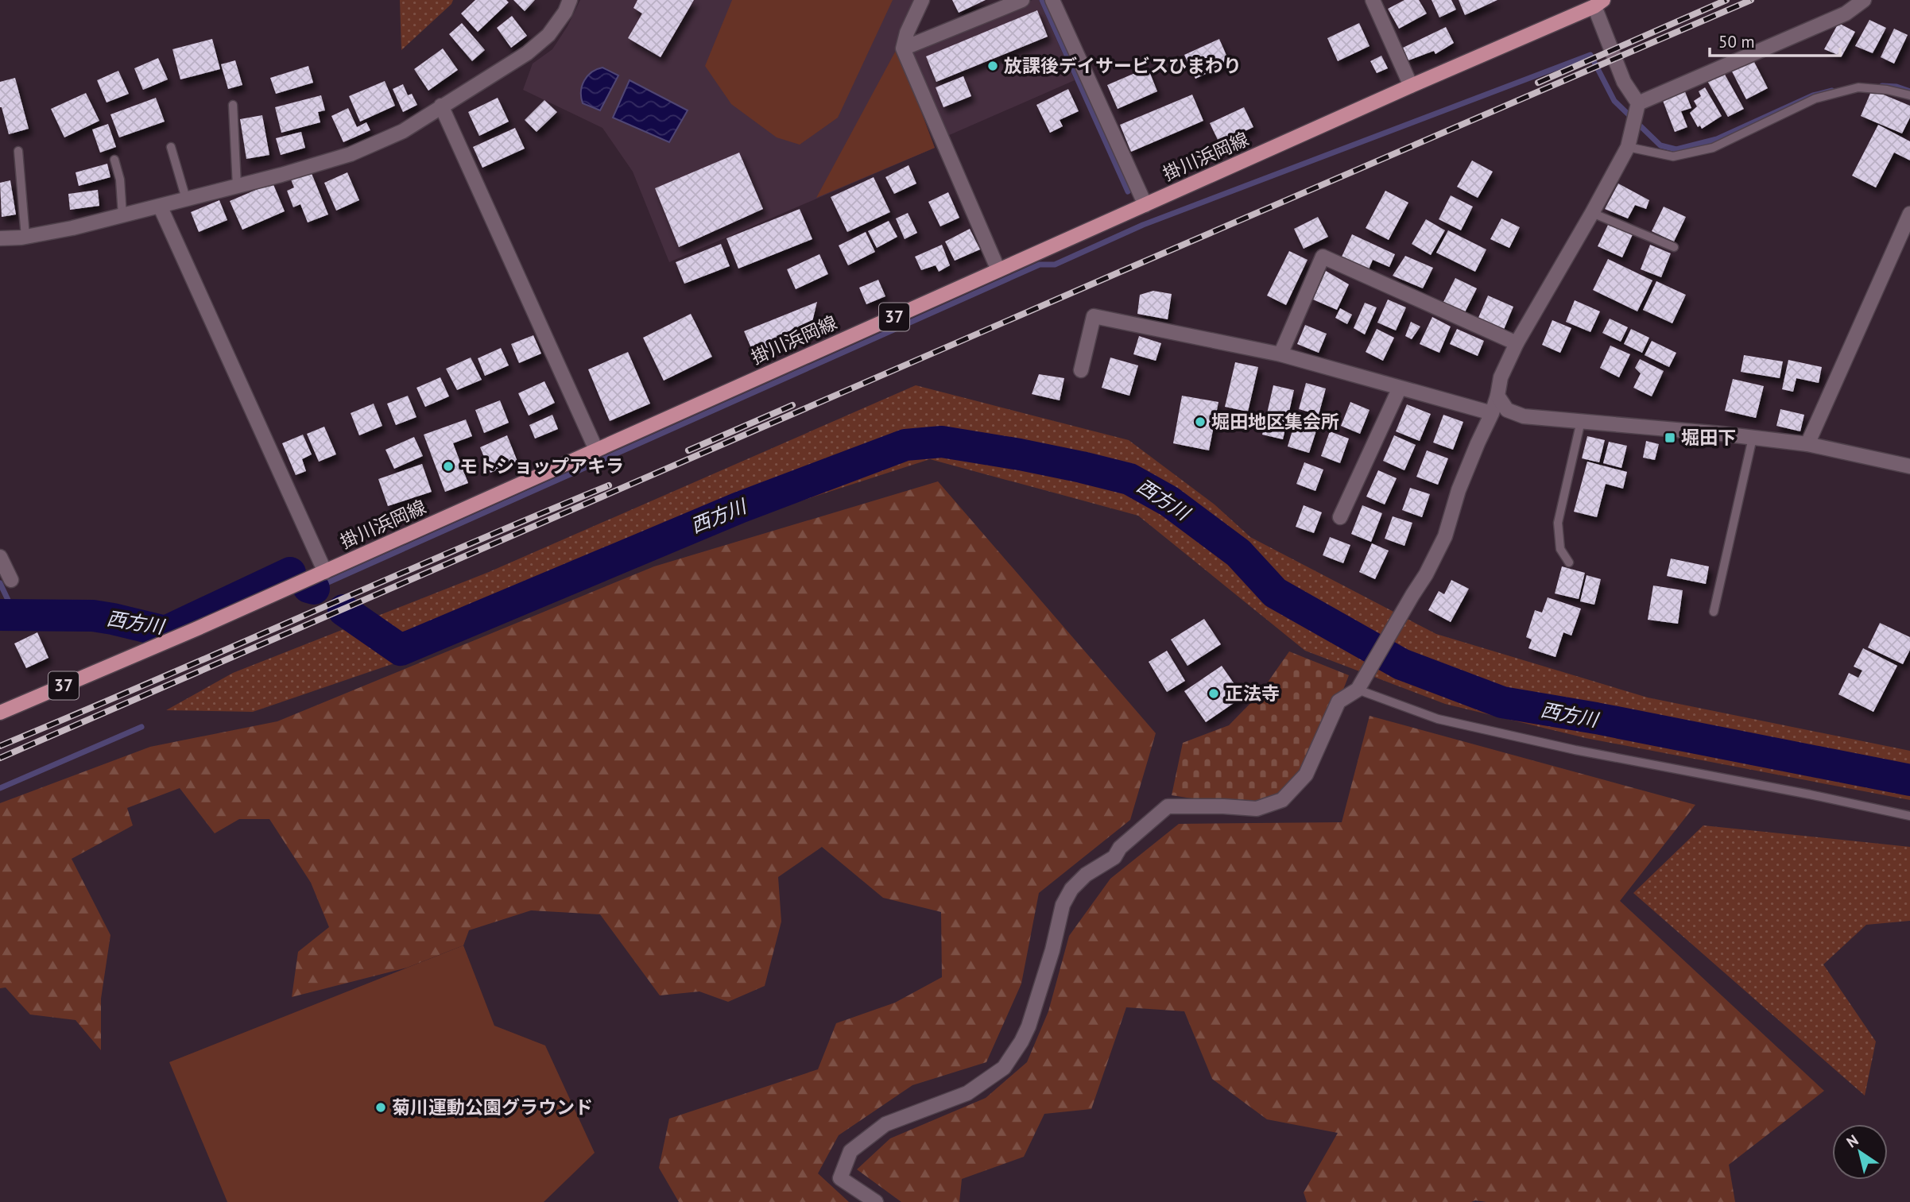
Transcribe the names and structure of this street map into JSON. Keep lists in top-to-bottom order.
{
  "streets": {
    "main road": ["掛川浜岡線", "37"]
  },
  "water": ["西方川"],
  "places": {
    "other": [
      "放課後デイサービスひまわり",
      "堀田地区集会所",
      "モトショップアキラ",
      "正法寺",
      "菊川運動公園グラウンド"
    ],
    "transit": ["堀田下"]
  },
  "scale_bar": "50 m",
  "north": "top left"
}
